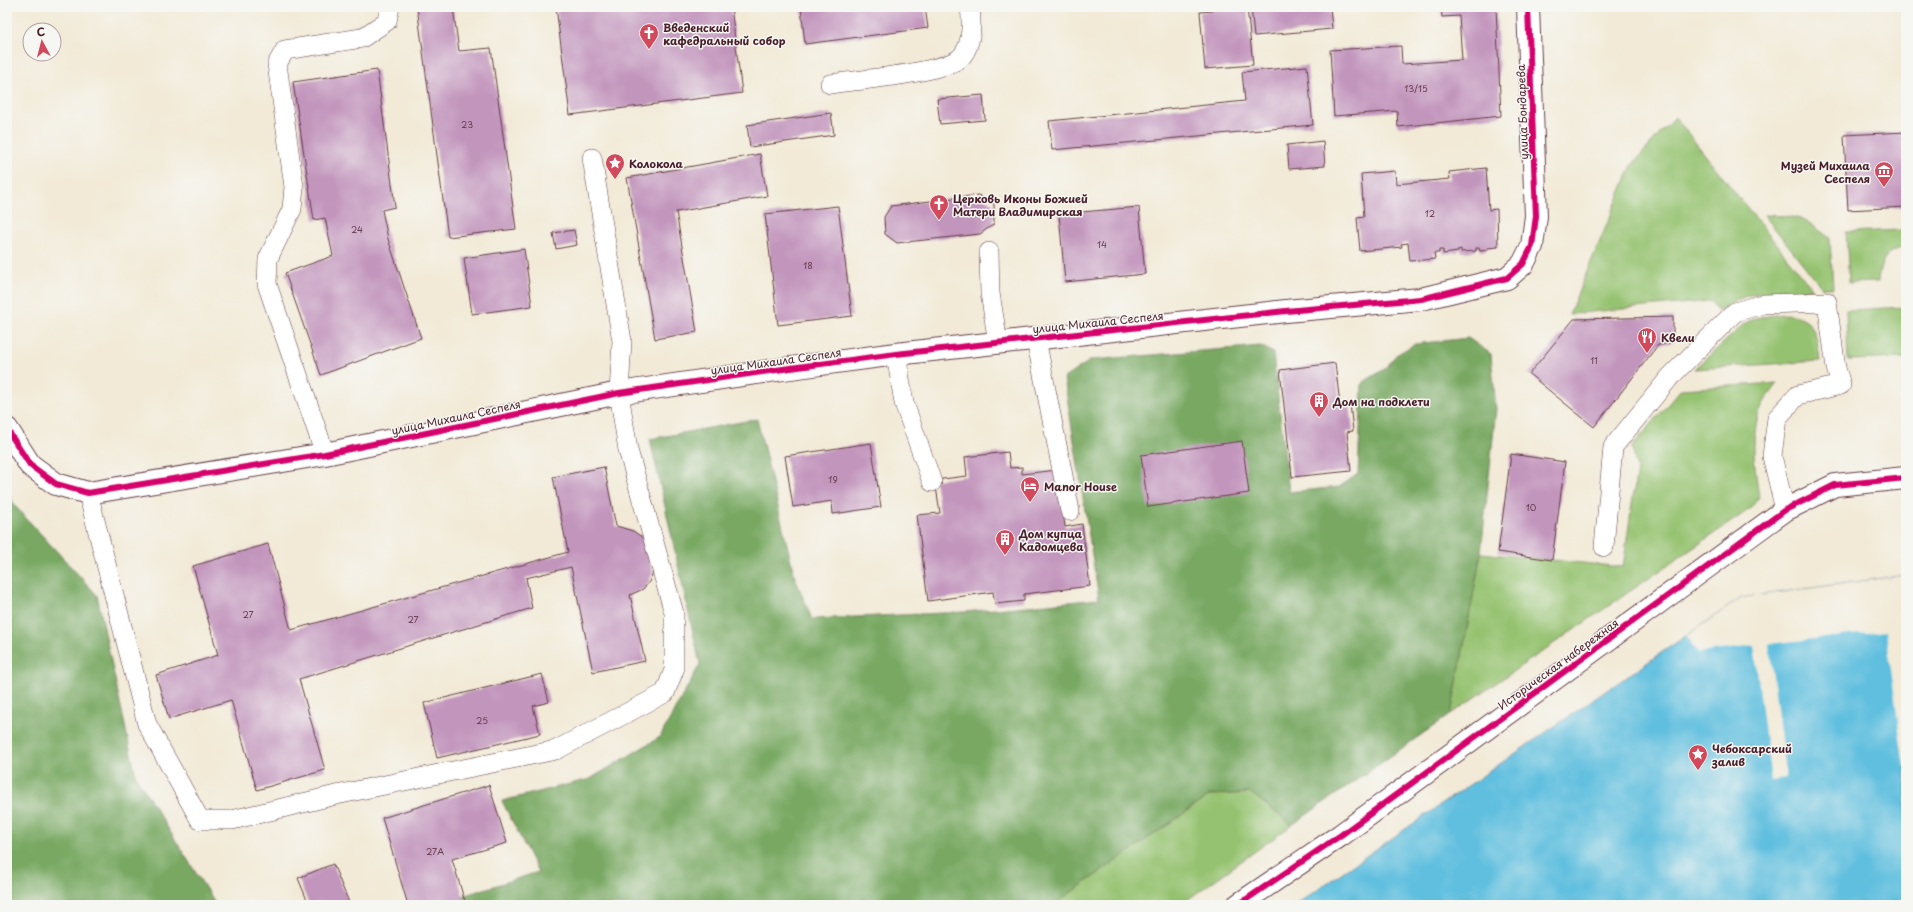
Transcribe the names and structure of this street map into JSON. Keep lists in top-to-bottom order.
{
  "streets": {
    "street": ["улица Бондарева", "улица Михаила Сеспеля", "Историческая набережная"]
  },
  "crossings": [
    ["улица Бондарева", "улица Михаила Сеспеля"]
  ],
  "places": {
    "church": ["Введенский кафедральный собор", "Церковь Иконы Божией Матери Владимирская"],
    "place": ["Колокола", "Чебоксарский залив"],
    "museum": ["Музей Михаила Сеспеля"],
    "restaurant": ["Квели"],
    "building": ["Дом на подклети", "Дом купца Кадомцева"],
    "hotel": ["Manor House"]
  },
  "house_numbers": [
    "13/15",
    "23",
    "12",
    "24",
    "14",
    "18",
    "11",
    "19",
    "10",
    "27",
    "27",
    "25",
    "27А"
  ],
  "north": "top"
}
